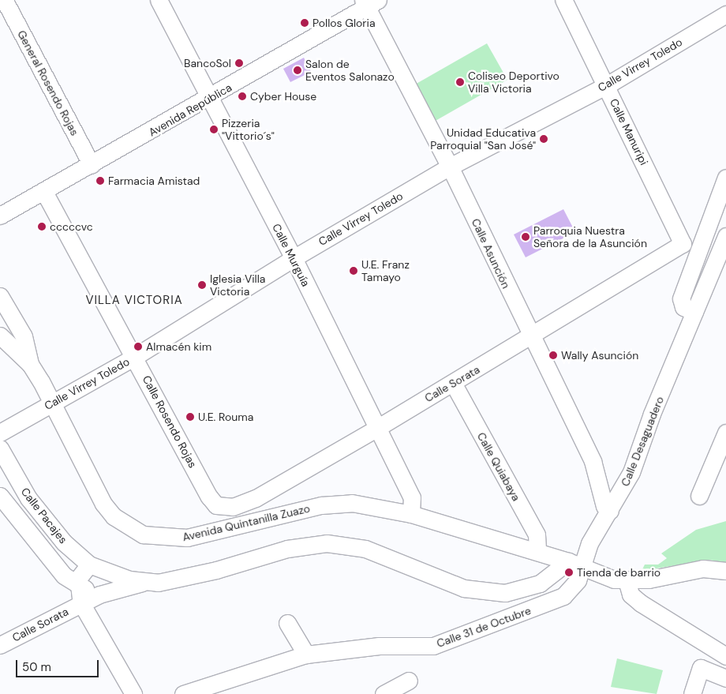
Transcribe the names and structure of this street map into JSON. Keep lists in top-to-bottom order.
{
  "streets": {
    "street": [
      "Calle Virrey Toledo",
      "General Rosendo Rojas",
      "Avenida República",
      "Calle Manuripi",
      "Calle Asunción",
      "Calle Murguía",
      "Calle Sorata",
      "Calle Rosendo Rojas",
      "Calle Desaguadero",
      "Calle Quiabaya",
      "Calle Pacajes",
      "Avenida Quintanilla Zuazo",
      "Calle 31 de Octubre"
    ]
  },
  "crossings": [
    ["Calle Virrey Toledo", "Calle Manuripi"],
    ["Calle Virrey Toledo", "Calle Asunción"],
    ["Calle Virrey Toledo", "Calle Murguía"],
    ["Calle Virrey Toledo", "Calle Rosendo Rojas"],
    ["Calle Virrey Toledo", "Avenida Quintanilla Zuazo"],
    ["General Rosendo Rojas", "Avenida República"],
    ["Avenida República", "Calle Asunción"],
    ["Avenida República", "Calle Murguía"],
    ["Avenida República", "Calle Rosendo Rojas"],
    ["Calle Manuripi", "Calle Sorata"],
    ["Calle Asunción", "Calle Sorata"],
    ["Calle Asunción", "Calle Desaguadero"],
    ["Calle Murguía", "Calle Sorata"],
    ["Calle Murguía", "Avenida Quintanilla Zuazo"],
    ["Calle Sorata", "Calle Rosendo Rojas"],
    ["Calle Sorata", "Calle Quiabaya"],
    ["Calle Sorata", "Calle Pacajes"],
    ["Calle Desaguadero", "Avenida Quintanilla Zuazo"],
    ["Calle Desaguadero", "Calle 31 de Octubre"],
    ["Calle Quiabaya", "Avenida Quintanilla Zuazo"],
    ["Avenida Quintanilla Zuazo", "Calle 31 de Octubre"]
  ],
  "districts": ["VILLA VICTORIA"],
  "places": [
    "Pollos Gloria",
    "BancoSol",
    "Salon de Eventos Salonazo",
    "Coliseo Deportivo Villa Victoria",
    "Cyber House",
    "Pizzeria \"Vittorio´s\"",
    "Unidad Educativa Parroquial \"San José\"",
    "Farmacia Amistad",
    "cccccvc",
    "Parroquia Nuestra Señora de la Asunción",
    "U.E. Franz Tamayo",
    "Iglesia Villa Victoria",
    "Almacén kim",
    "Wally Asunción",
    "U.E. Rouma",
    "Tienda de barrio"
  ],
  "scale_bar": "50 m"
}
